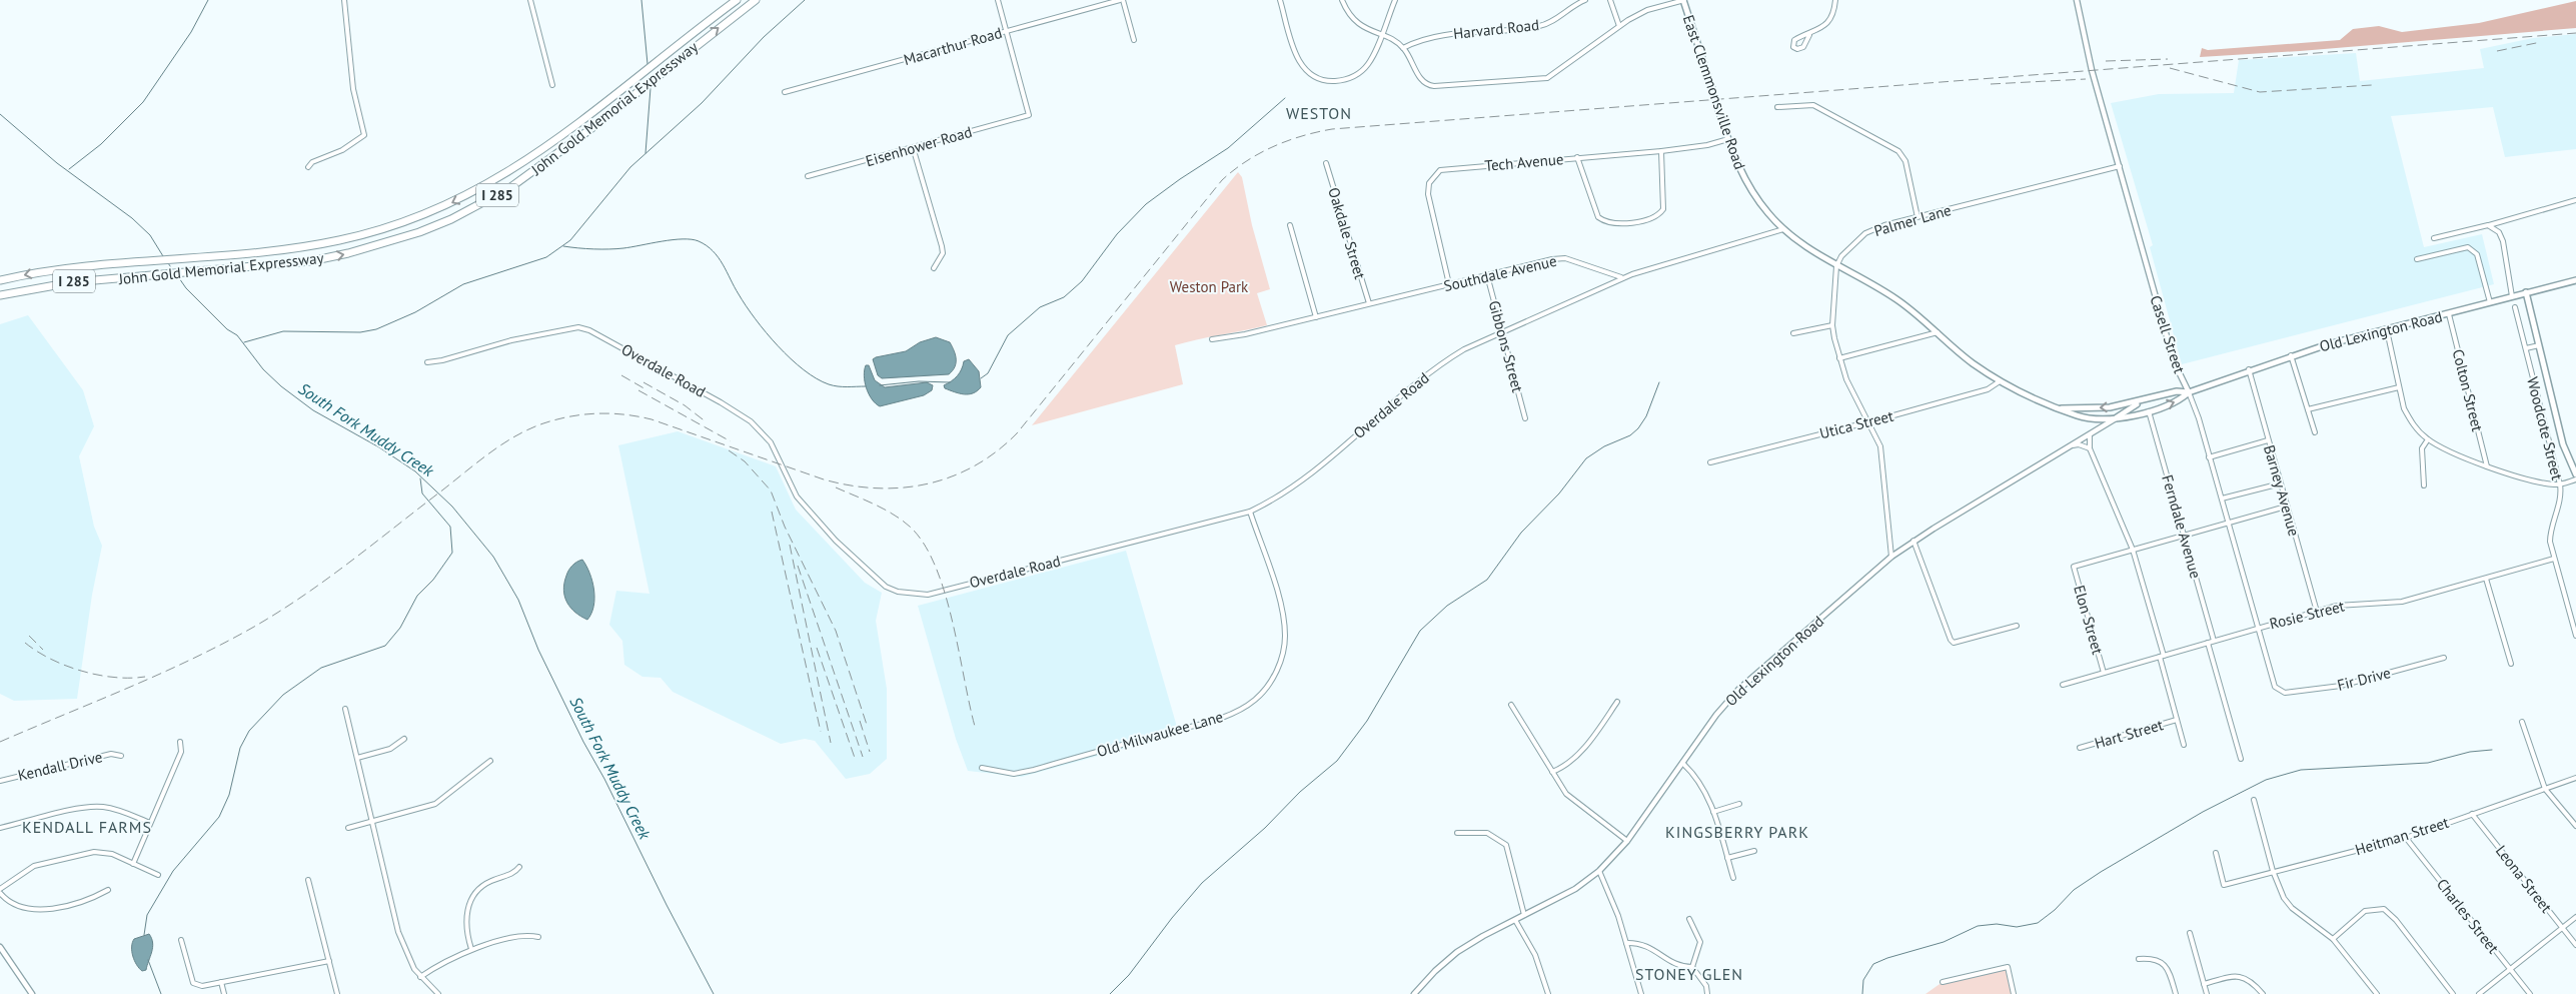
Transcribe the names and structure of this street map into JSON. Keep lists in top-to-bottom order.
{
  "streets": {
    "highway": ["John Gold Memorial Expressway", "I 285"],
    "main road": ["East Clemmonsville Road", "Old Lexington Road"],
    "street": [
      "Harvard Road",
      "Macarthur Road",
      "Eisenhower Road",
      "Tech Avenue",
      "Palmer Lane",
      "Oakdale Street",
      "Southdale Avenue",
      "Casell Street",
      "Gibbons Street",
      "Overdale Road",
      "Colton Street",
      "Utica Street",
      "Woodcote Street",
      "Barney Avenue",
      "Ferndale Avenue",
      "Rosie Street",
      "Elon Street",
      "Fir Drive",
      "Old Milwaukee Lane",
      "Hart Street",
      "Kendall Drive",
      "Heitman Street",
      "Leona Street",
      "Charles Street"
    ]
  },
  "crossings": [
    ["Macarthur Road", "Eisenhower Road"],
    ["East Clemmonsville Road", "Tech Avenue"],
    ["East Clemmonsville Road", "Palmer Lane"],
    ["East Clemmonsville Road", "Old Lexington Road"],
    ["East Clemmonsville Road", "Utica Street"],
    ["Tech Avenue", "Southdale Avenue"],
    ["Palmer Lane", "Old Lexington Road"],
    ["Palmer Lane", "Casell Street"],
    ["Palmer Lane", "Utica Street"],
    ["Oakdale Street", "Southdale Avenue"],
    ["Southdale Avenue", "Gibbons Street"],
    ["Southdale Avenue", "Overdale Road"],
    ["Old Lexington Road", "Casell Street"],
    ["Old Lexington Road", "Colton Street"],
    ["Old Lexington Road", "Barney Avenue"],
    ["Old Lexington Road", "Ferndale Avenue"],
    ["Casell Street", "Rosie Street"],
    ["Casell Street", "Fir Drive"],
    ["Gibbons Street", "Overdale Road"],
    ["Overdale Road", "Old Milwaukee Lane"],
    ["Woodcote Street", "Rosie Street"],
    ["Barney Avenue", "Rosie Street"],
    ["Ferndale Avenue", "Rosie Street"],
    ["Rosie Street", "Elon Street"],
    ["Heitman Street", "Leona Street"],
    ["Heitman Street", "Charles Street"]
  ],
  "districts": [
    "WESTON",
    "KENDALL FARMS",
    "KINGSBERRY PARK",
    "STONEY GLEN"
  ],
  "water": ["South Fork Muddy Creek"],
  "parks": ["Weston Park"]
}
